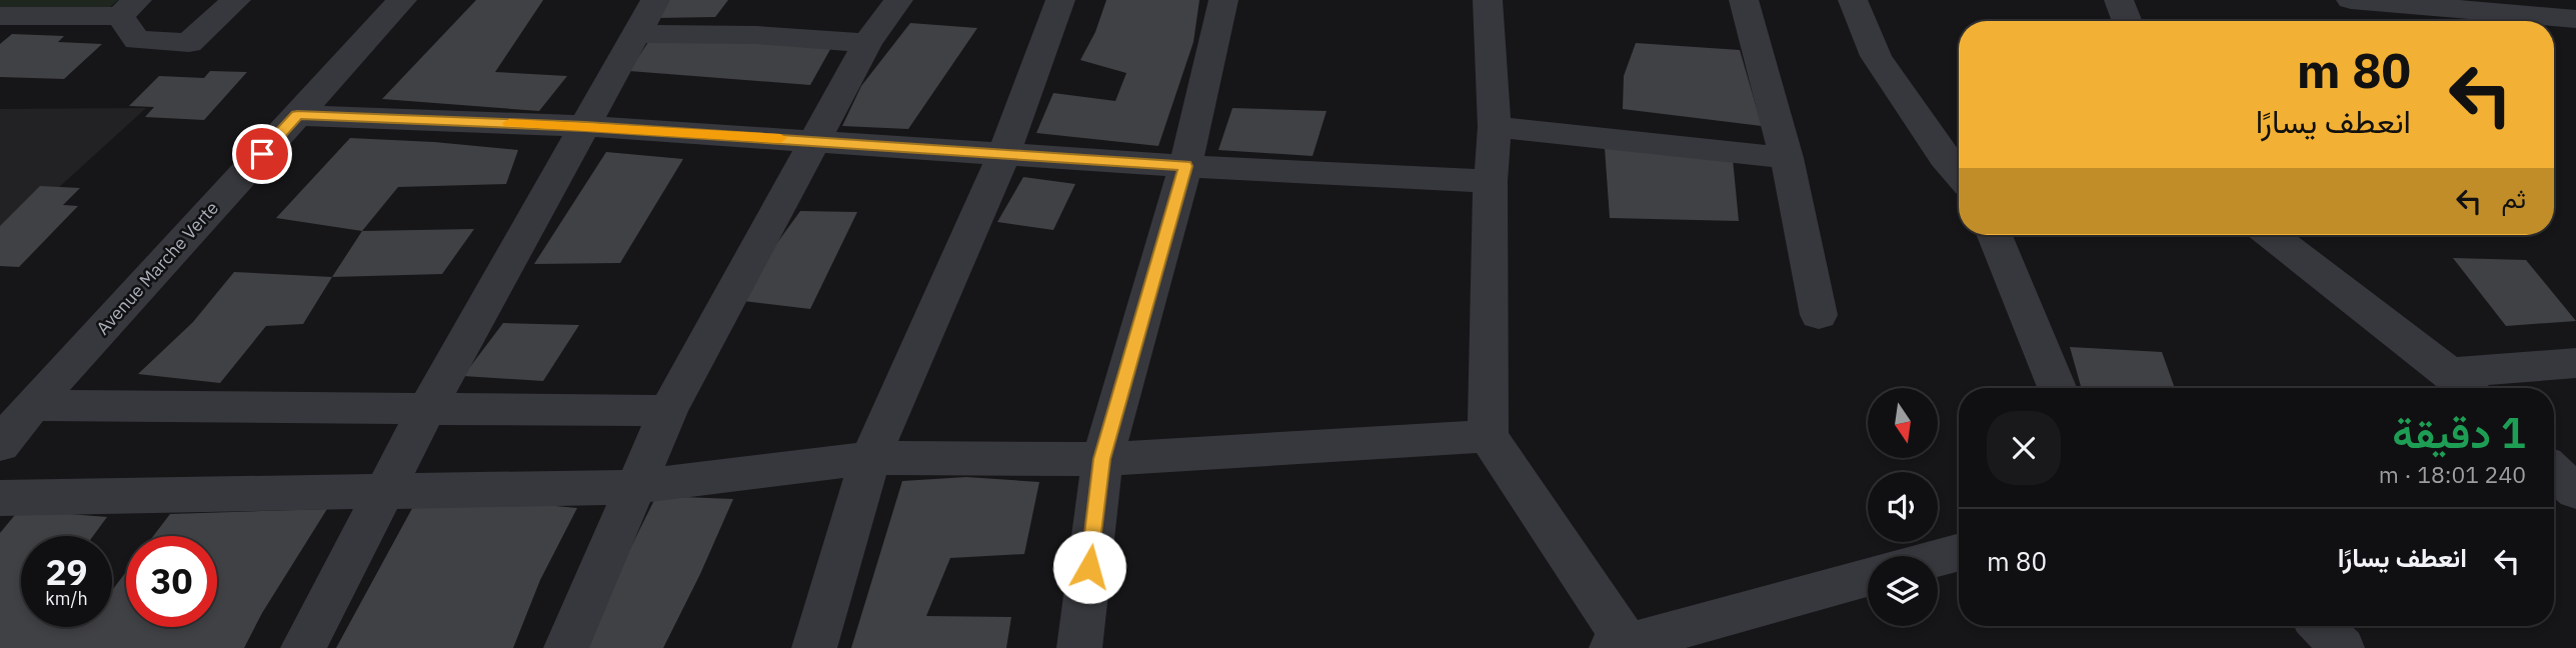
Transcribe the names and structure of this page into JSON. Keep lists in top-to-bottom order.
{
  "streets": {
    "street": ["Avenue Marche Verte"]
  },
  "north": "bottom",
  "page": {
    "turn": ["80 m", "انعطف يسارًا"],
    "then": "ثم",
    "heading": ["1 دقيقة", "240 m · 18:01"],
    "list": [
      {
        "name": "انعطف يسارًا",
        "value": "80 m"
      }
    ],
    "speed": "29 km/h",
    "limit": "30"
  }
}
